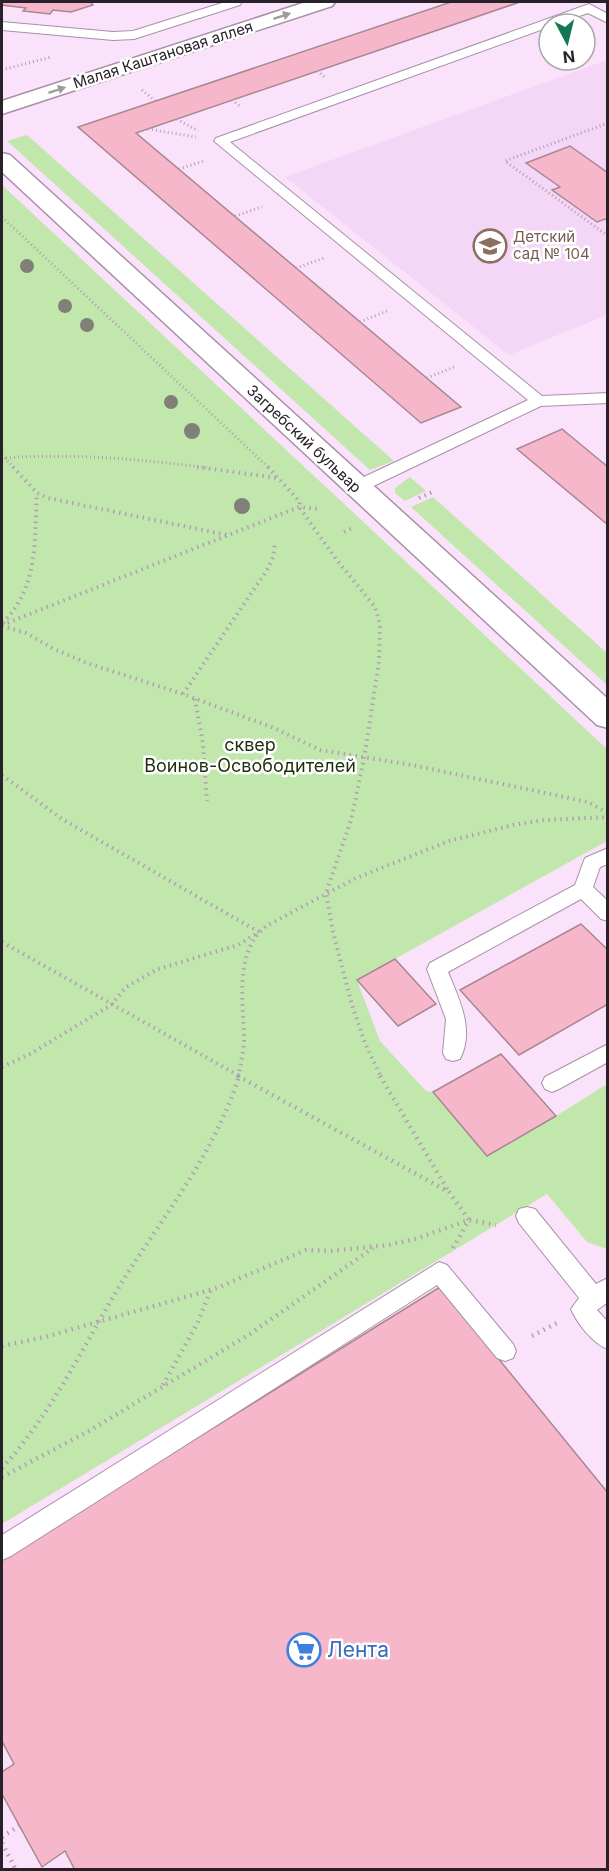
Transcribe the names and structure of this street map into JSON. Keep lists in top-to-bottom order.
{
  "streets": {
    "street": ["Малая Каштановая аллея", "Загребский бульвар"]
  },
  "one_way": ["Малая Каштановая аллея"],
  "parks": ["сквер Воинов-Освободителей"],
  "places": {
    "school or university": ["Детский сад № 104"],
    "supermarket": ["Лента"]
  },
  "north": "bottom"
}
